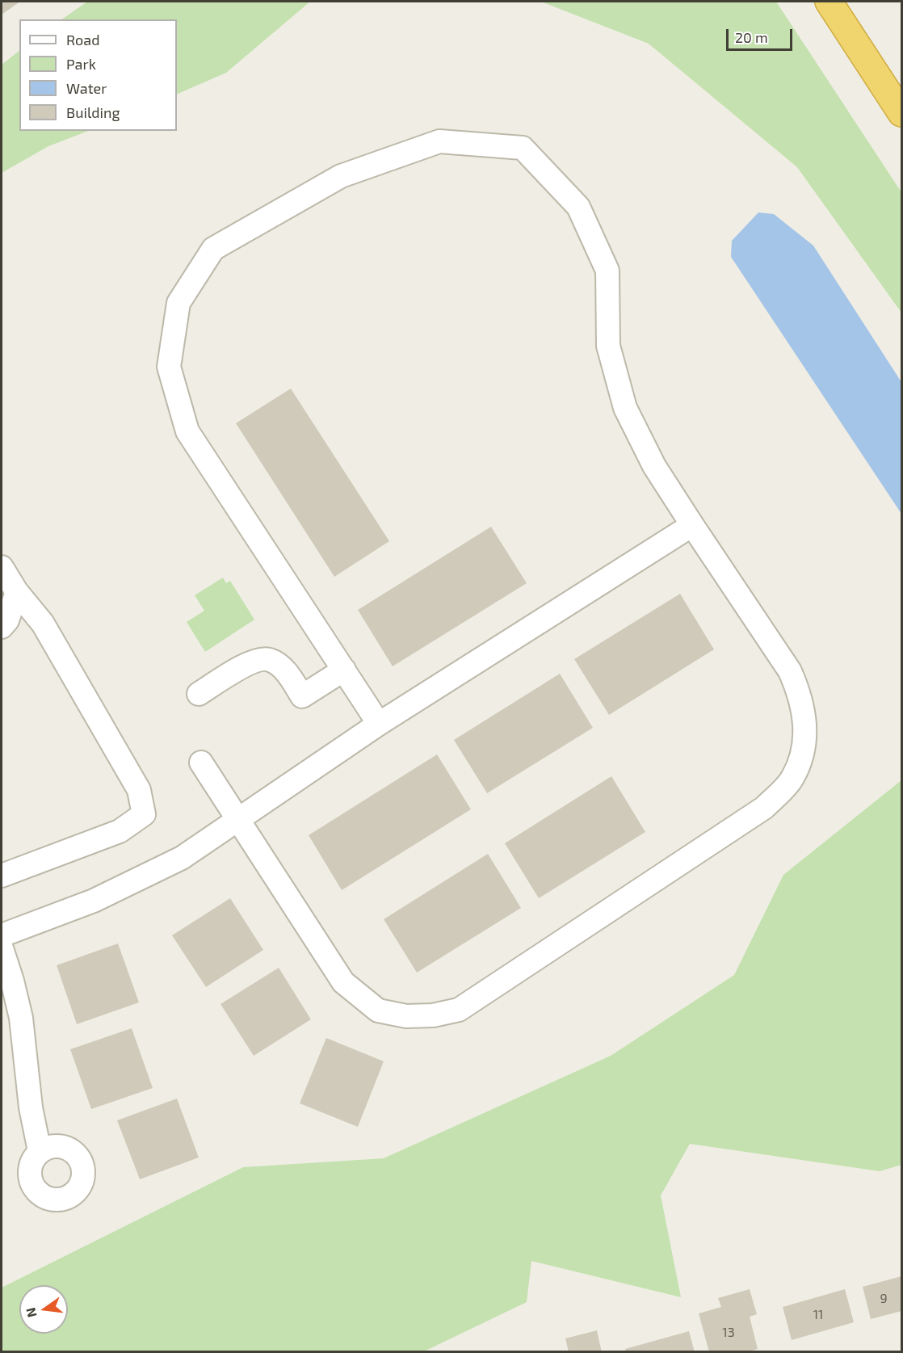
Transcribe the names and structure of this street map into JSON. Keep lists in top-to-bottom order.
{
  "house_numbers": ["9", "11", "13"],
  "legend": [
    "Road",
    "Park",
    "Water",
    "Building"
  ],
  "scale_bar": "20 m",
  "north": "left"
}
